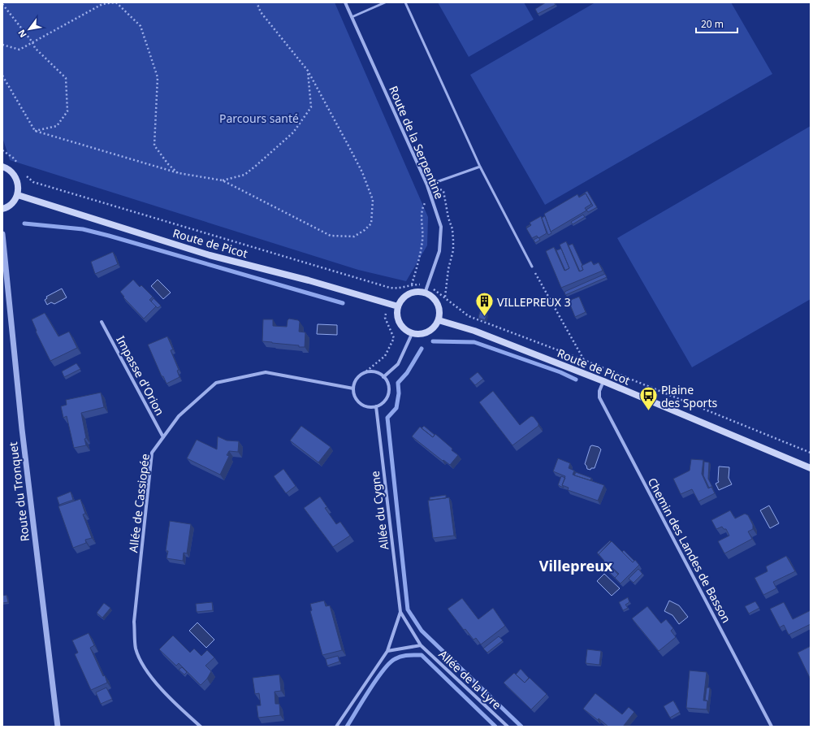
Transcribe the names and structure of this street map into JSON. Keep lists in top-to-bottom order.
{
  "streets": {
    "main road": ["Route de Picot"],
    "street": [
      "Route de la Serpentine",
      "Impasse d'Orion",
      "Route du Tronquet",
      "Allée de Cassiopée",
      "Allée du Cygne",
      "Chemin des Landes de Basson",
      "Allée de la Lyre"
    ]
  },
  "crossings": [
    ["Route de la Serpentine", "Route de Picot"],
    ["Route de Picot", "Chemin des Landes de Basson"],
    ["Impasse d'Orion", "Allée de Cassiopée"],
    ["Allée de Cassiopée", "Allée du Cygne"],
    ["Allée du Cygne", "Allée de la Lyre"]
  ],
  "districts": ["Villepreux"],
  "parks": ["Parcours santé"],
  "places": {
    "building": ["VILLEPREUX 3"],
    "bus stop": ["Plaine des Sports"]
  },
  "scale_bar": "20 m",
  "north": "bottom left"
}
